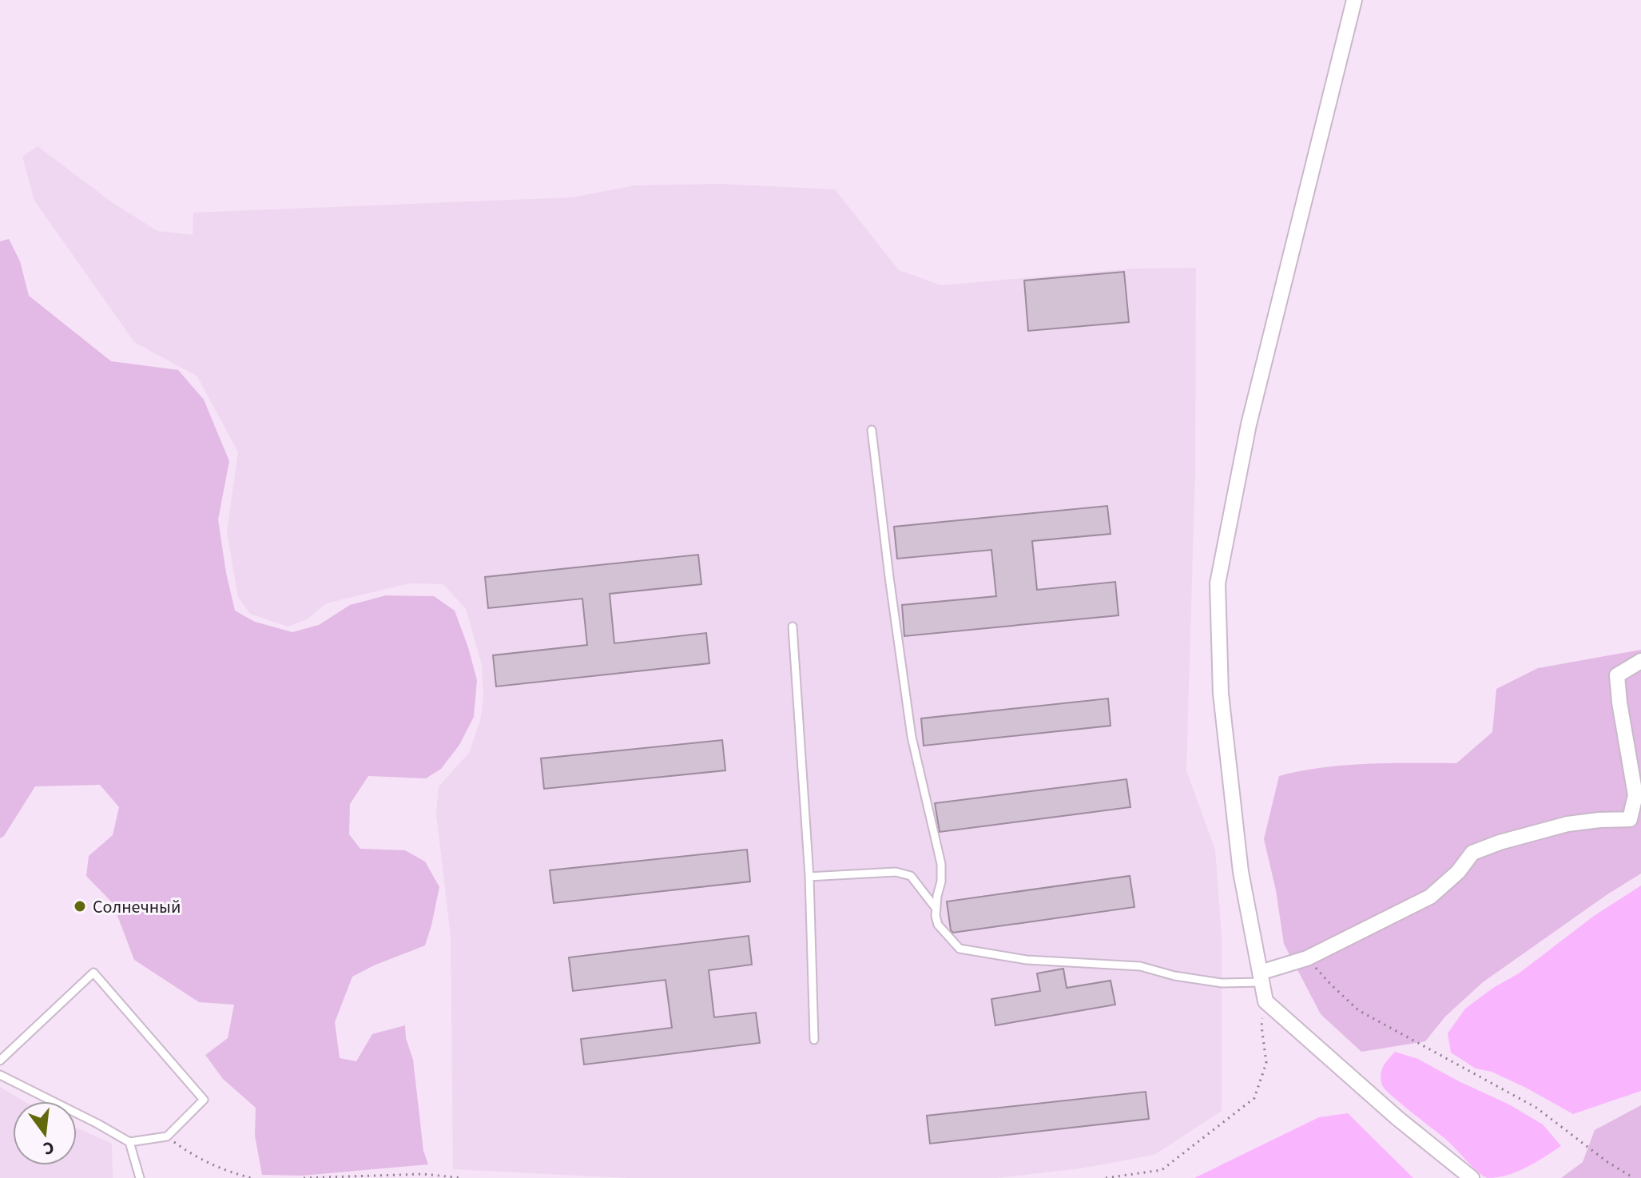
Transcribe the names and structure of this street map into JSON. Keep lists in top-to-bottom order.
{
  "places": ["Солнечный"],
  "north": "bottom"
}
